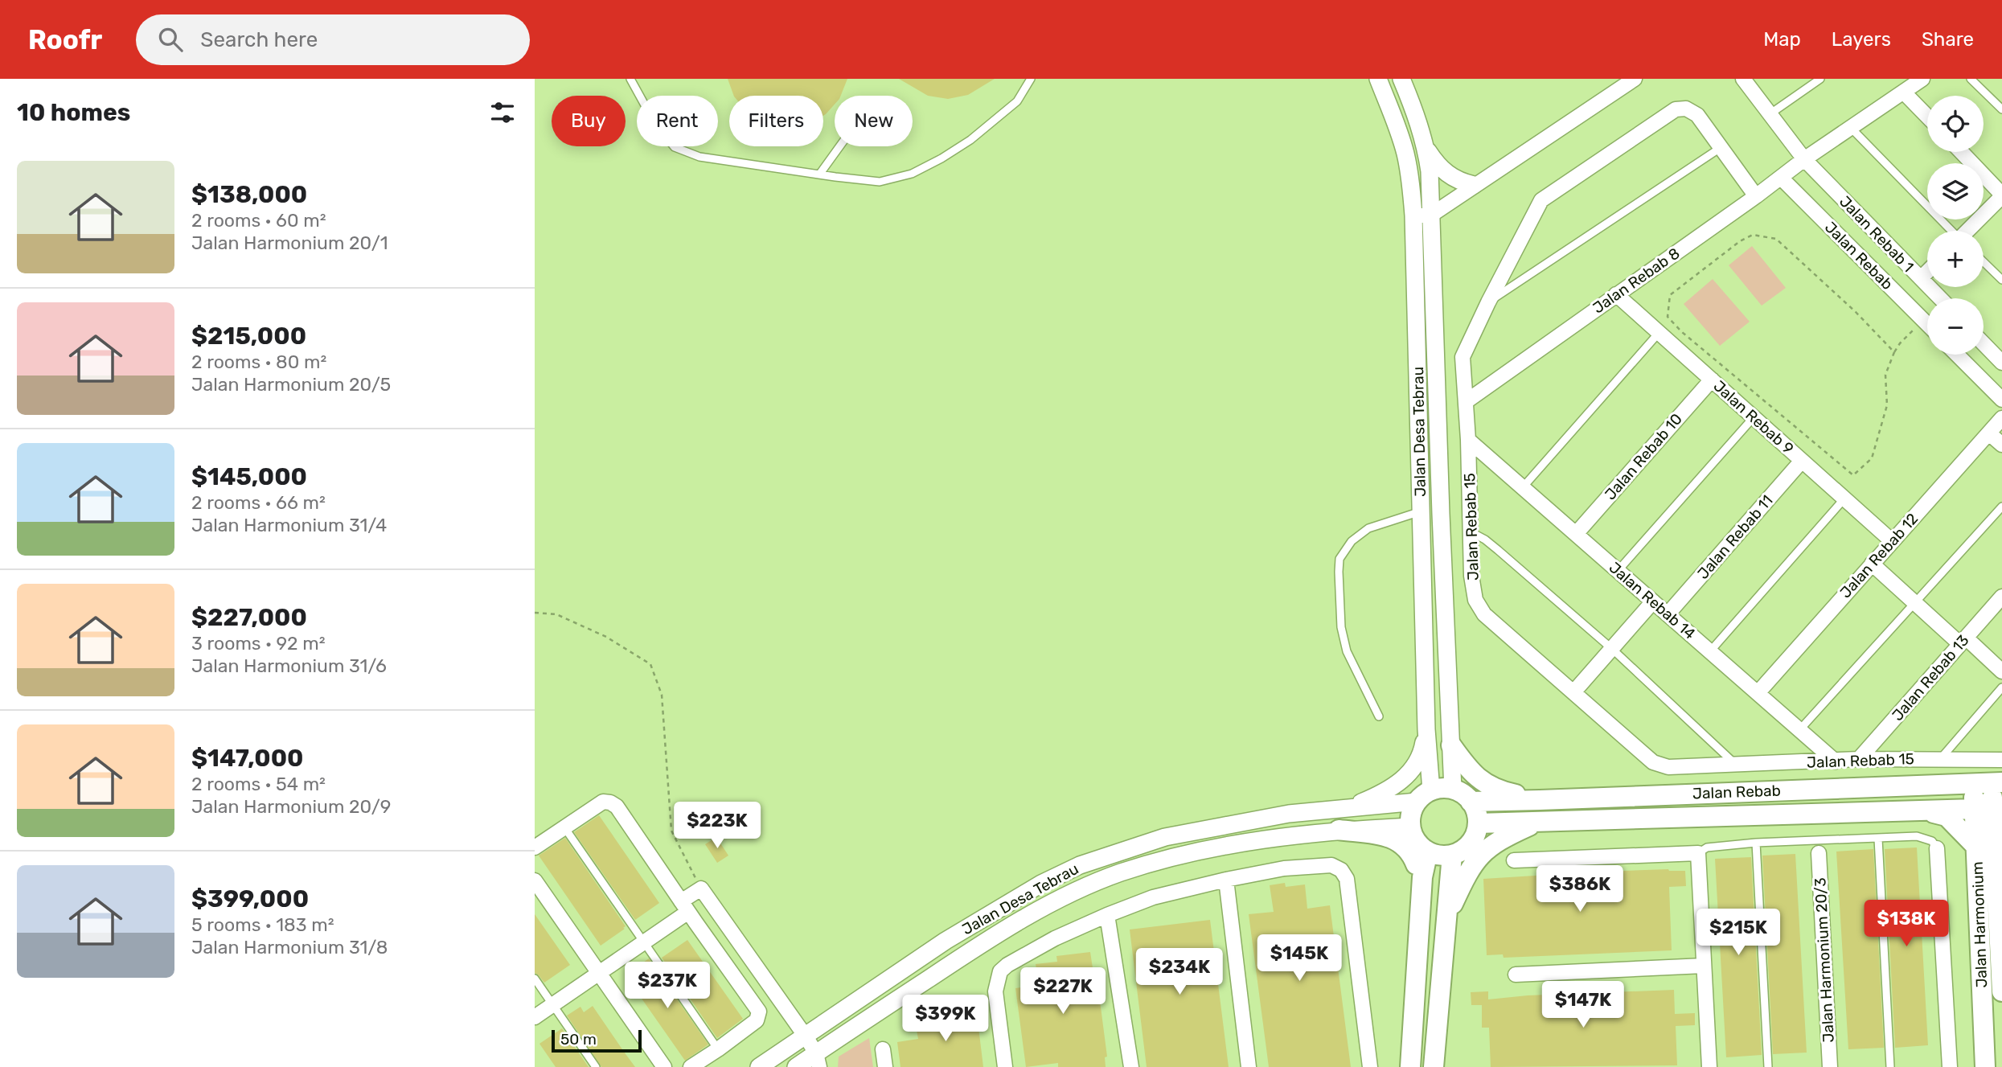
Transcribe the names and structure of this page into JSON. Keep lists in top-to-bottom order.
{
  "streets": {
    "main road": ["Jalan Rebab", "Jalan Harmonium"],
    "street": [
      "Jalan Rebab 1",
      "Jalan Rebab 8",
      "Jalan Rebab 9",
      "Jalan Desa Tebrau",
      "Jalan Rebab 10",
      "Jalan Rebab 15",
      "Jalan Rebab 11",
      "Jalan Rebab 12",
      "Jalan Rebab 14",
      "Jalan Rebab 13",
      "Jalan Harmonium 20/3"
    ]
  },
  "crossings": [
    ["Jalan Rebab 1", "Jalan Rebab 8"],
    ["Jalan Rebab", "Jalan Rebab 8"],
    ["Jalan Rebab", "Jalan Desa Tebrau"],
    ["Jalan Rebab", "Jalan Harmonium"],
    ["Jalan Rebab 8", "Jalan Rebab 9"],
    ["Jalan Rebab 8", "Jalan Rebab 15"],
    ["Jalan Rebab 9", "Jalan Rebab 10"],
    ["Jalan Rebab 9", "Jalan Rebab 11"],
    ["Jalan Rebab 9", "Jalan Rebab 12"],
    ["Jalan Rebab 10", "Jalan Rebab 14"],
    ["Jalan Rebab 15", "Jalan Rebab 14"],
    ["Jalan Rebab 15", "Jalan Rebab 13"],
    ["Jalan Rebab 11", "Jalan Rebab 14"],
    ["Jalan Rebab 12", "Jalan Rebab 14"]
  ],
  "scale_bar": "50 m",
  "page": {
    "header": "Roofr",
    "search": "Search here",
    "nav": ["Map", "Layers", "Share"],
    "heading": "10 homes",
    "map_buttons": ["+", "−"],
    "chip": [
      "Buy",
      "Rent",
      "Filters",
      "New"
    ],
    "list": [
      {
        "name": "$138,000",
        "note": "2 rooms · 60 m² · Jalan Harmonium 20/1"
      },
      {
        "name": "$215,000",
        "note": "2 rooms · 80 m² · Jalan Harmonium 20/5"
      },
      {
        "name": "$145,000",
        "note": "2 rooms · 66 m² · Jalan Harmonium 31/4"
      },
      {
        "name": "$227,000",
        "note": "3 rooms · 92 m² · Jalan Harmonium 31/6"
      },
      {
        "name": "$147,000",
        "note": "2 rooms · 54 m² · Jalan Harmonium 20/9"
      },
      {
        "name": "$399,000",
        "note": "5 rooms · 183 m² · Jalan Harmonium 31/8"
      }
    ],
    "price": [
      "$223K",
      "$386K",
      "$138K",
      "$215K",
      "$145K",
      "$234K",
      "$237K",
      "$227K",
      "$147K",
      "$399K"
    ],
    "scale": "50 m"
  }
}
